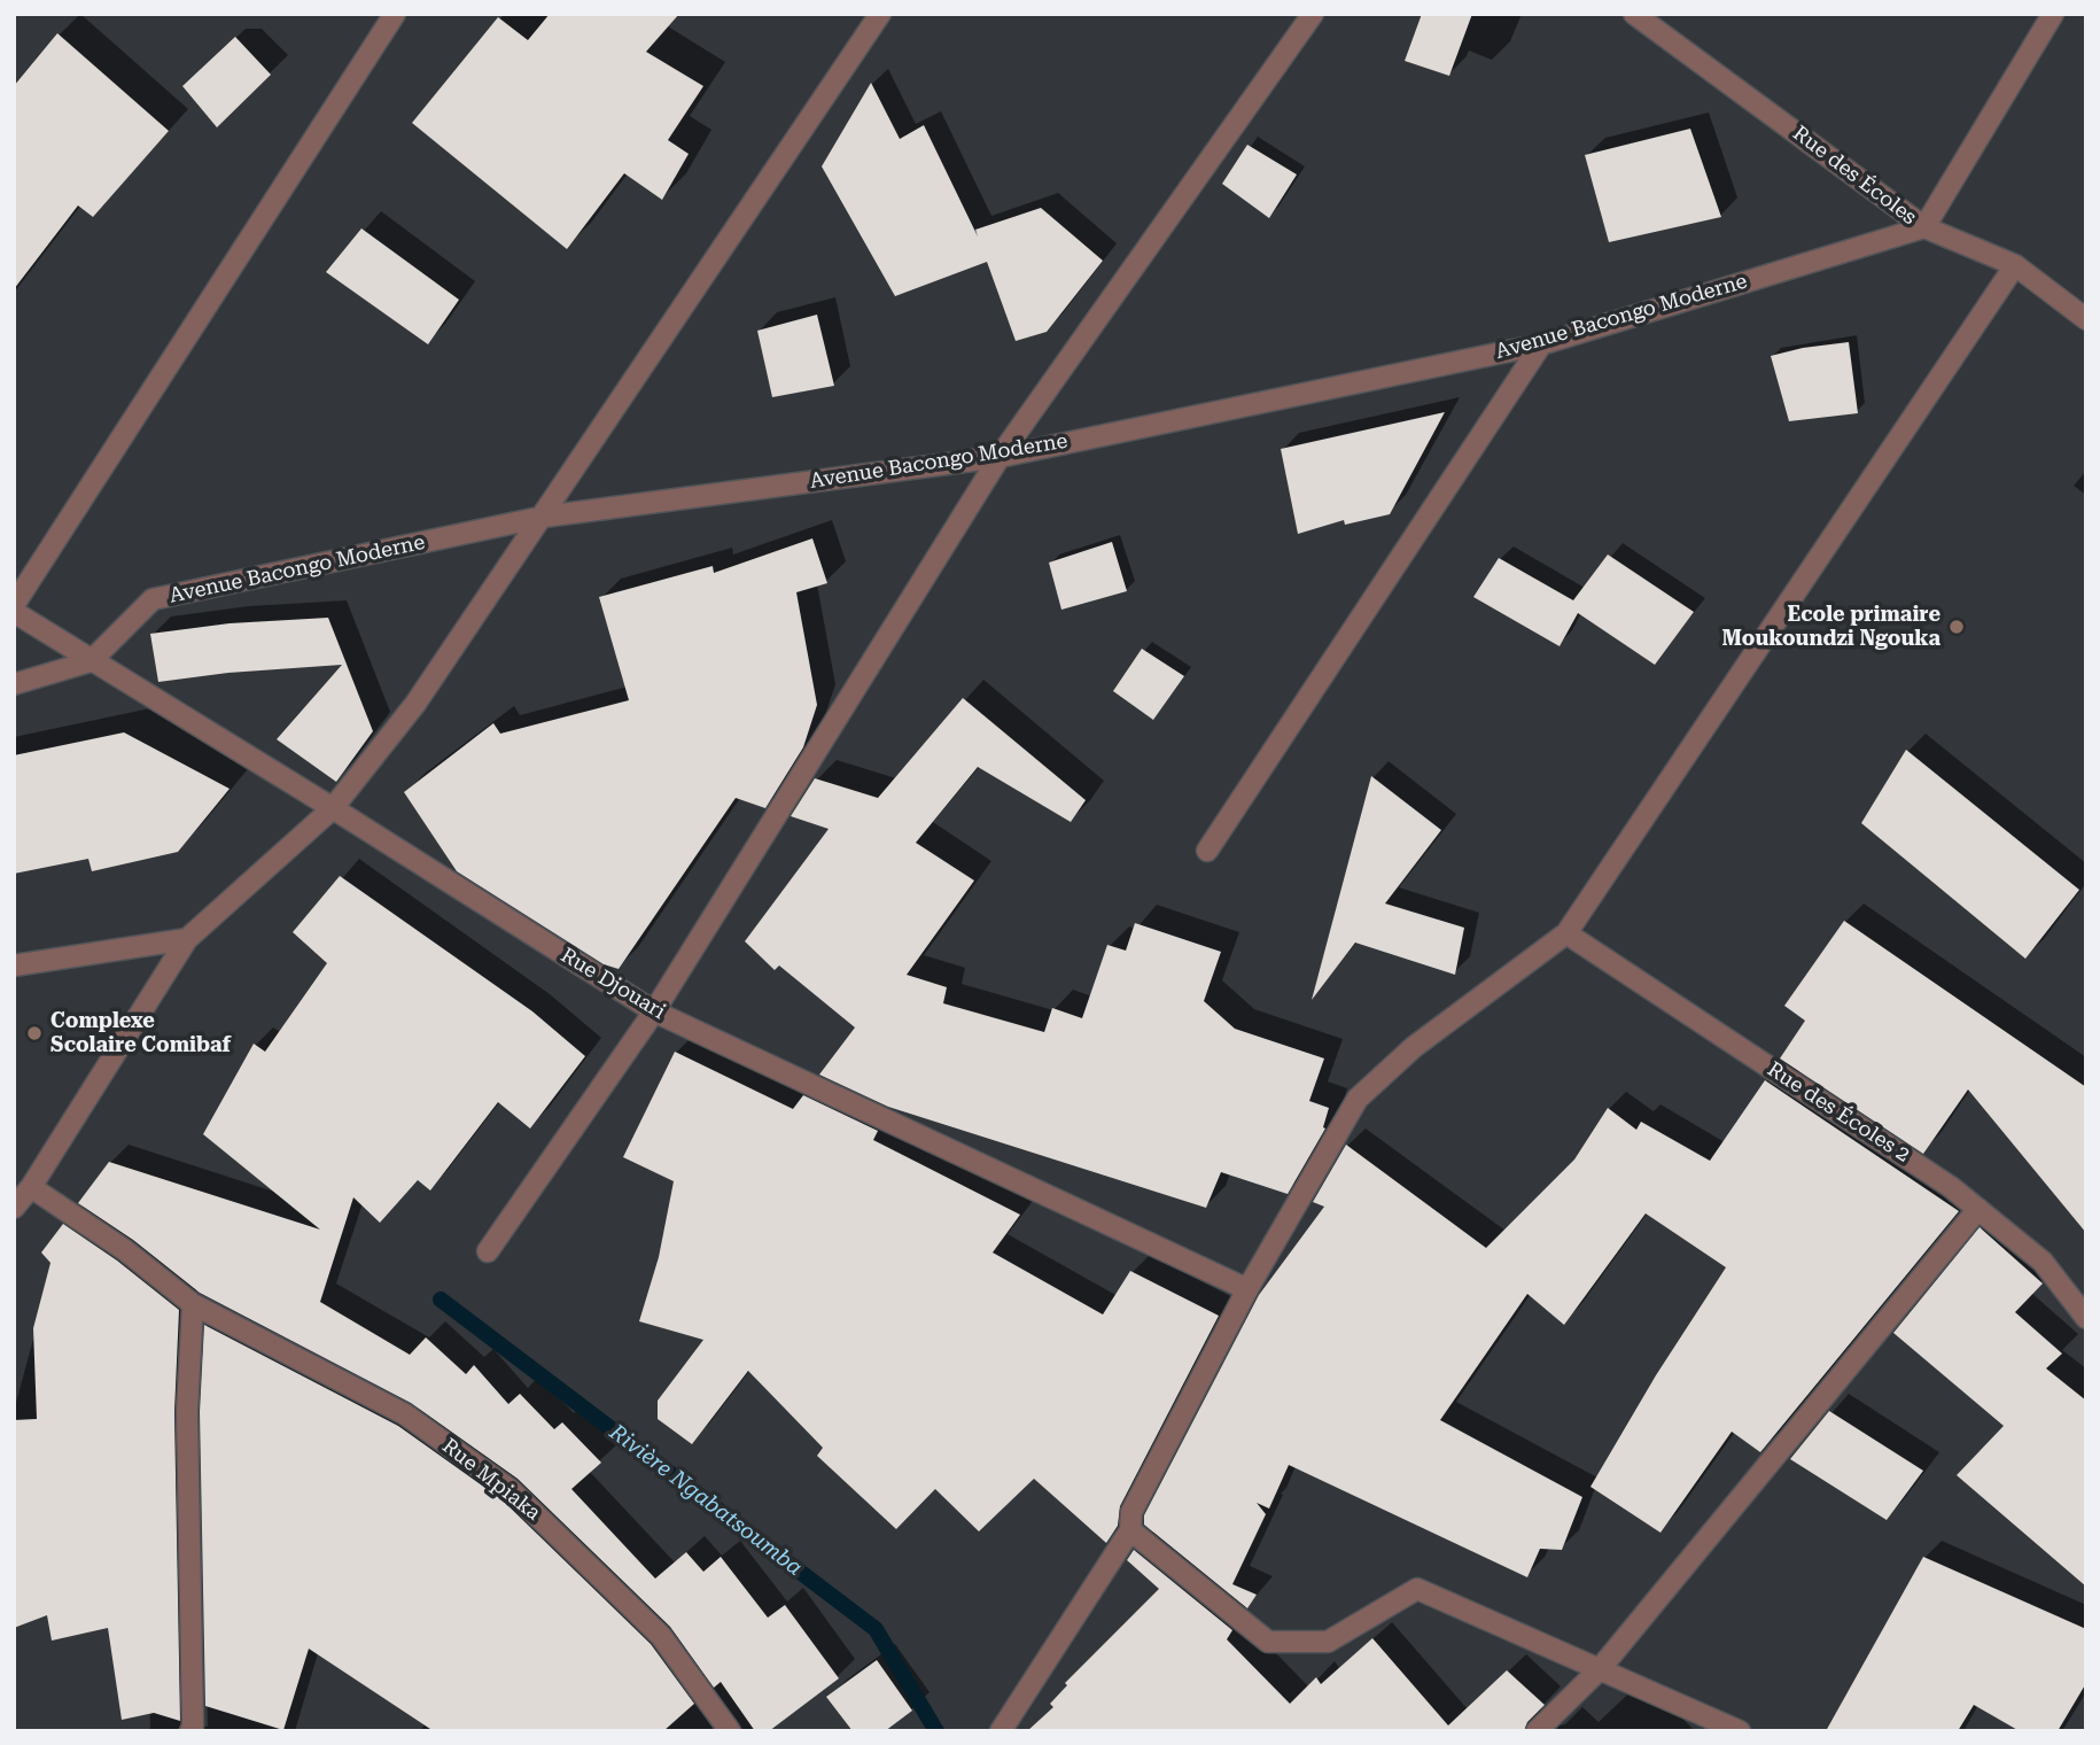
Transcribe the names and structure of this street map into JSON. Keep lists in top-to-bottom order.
{
  "streets": {
    "street": [
      "Rue des Écoles",
      "Avenue Bacongo Moderne",
      "Rue Djouari",
      "Rue des Écoles 2",
      "Rue Mpiaka"
    ]
  },
  "crossings": [
    ["Rue des Écoles", "Avenue Bacongo Moderne"],
    ["Avenue Bacongo Moderne", "Rue Djouari"]
  ],
  "water": ["Rivière Ngabatsoumba"],
  "places": ["Ecole primaire Moukoundzi Ngouka", "Complexe Scolaire Comibaf"]
}
